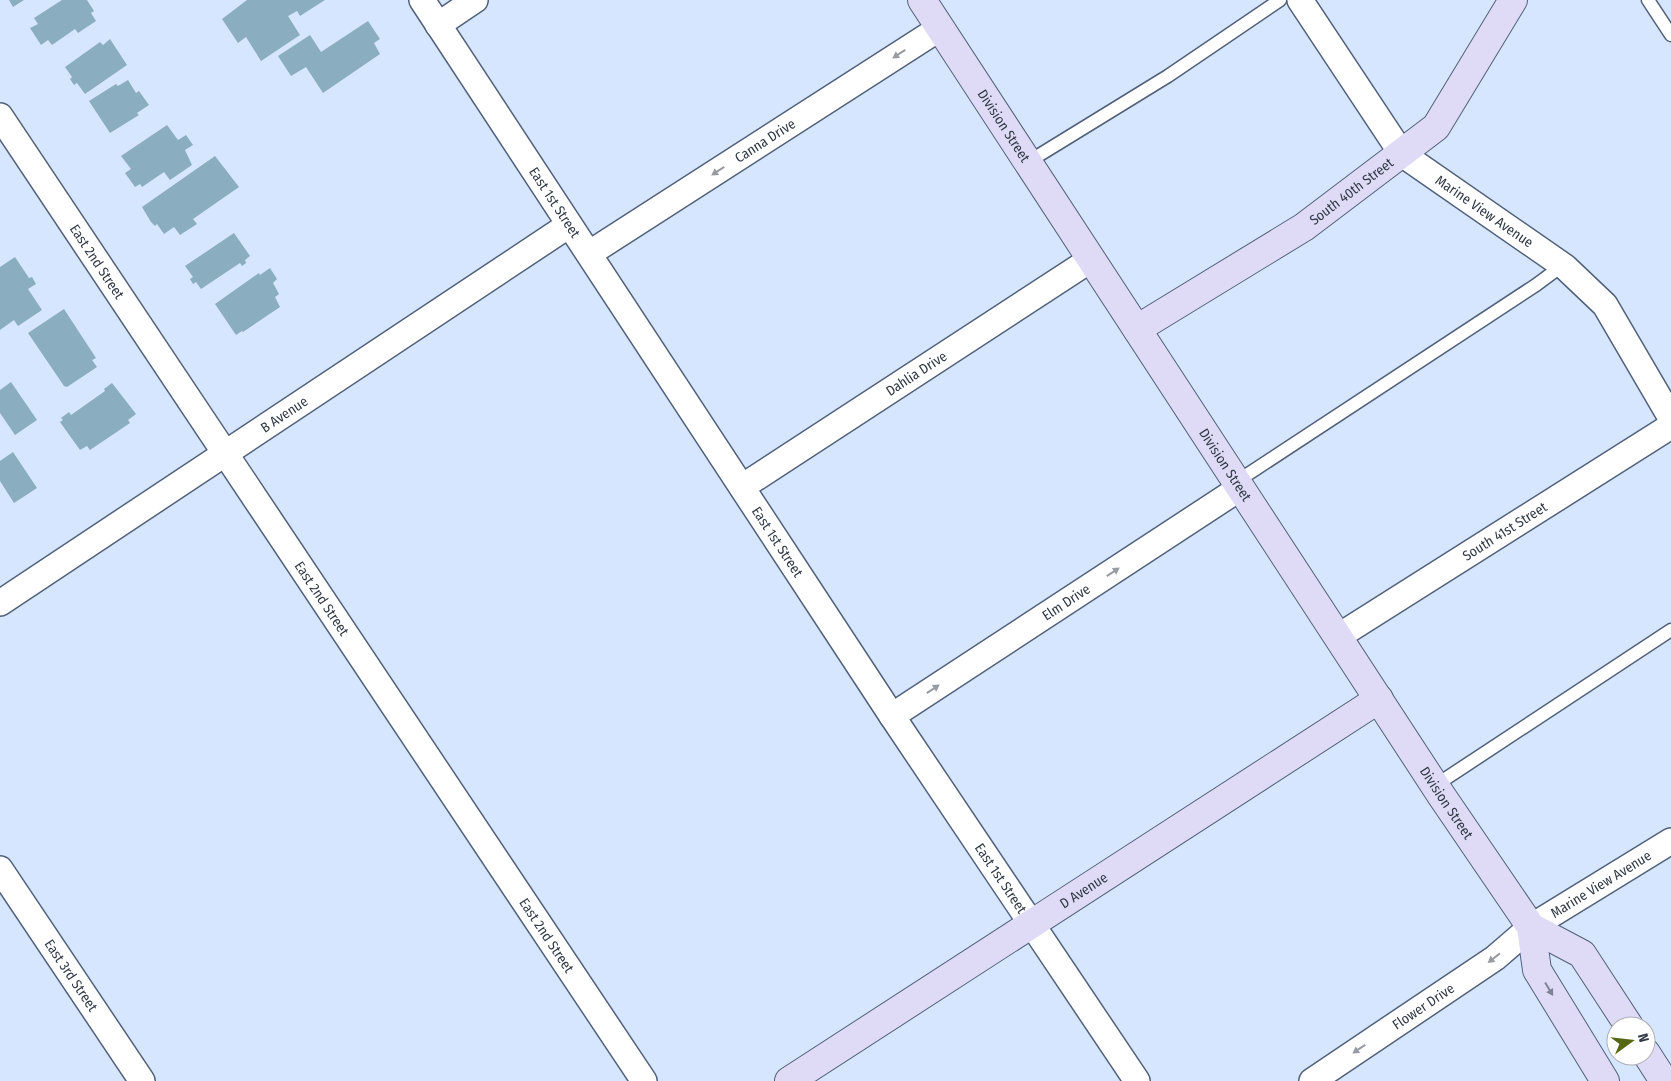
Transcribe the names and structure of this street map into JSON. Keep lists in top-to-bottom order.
{
  "streets": {
    "main road": ["Division Street", "South 40th Street", "D Avenue"],
    "street": [
      "Canna Drive",
      "East 1st Street",
      "Marine View Avenue",
      "East 2nd Street",
      "Dahlia Drive",
      "B Avenue",
      "South 41st Street",
      "Elm Drive",
      "East 3rd Street",
      "Flower Drive"
    ]
  },
  "crossings": [
    ["Division Street", "Canna Drive"],
    ["Division Street", "South 40th Street"],
    ["Division Street", "Marine View Avenue"],
    ["Division Street", "Dahlia Drive"],
    ["Division Street", "South 41st Street"],
    ["Division Street", "Elm Drive"],
    ["Division Street", "D Avenue"],
    ["Division Street", "Flower Drive"],
    ["Canna Drive", "East 1st Street"],
    ["South 40th Street", "Marine View Avenue"],
    ["East 1st Street", "Dahlia Drive"],
    ["East 1st Street", "B Avenue"],
    ["East 1st Street", "Elm Drive"],
    ["East 1st Street", "D Avenue"],
    ["Marine View Avenue", "Flower Drive"],
    ["East 2nd Street", "B Avenue"]
  ],
  "one_way": ["Canna Drive", "Elm Drive", "Flower Drive"],
  "north": "right"
}
